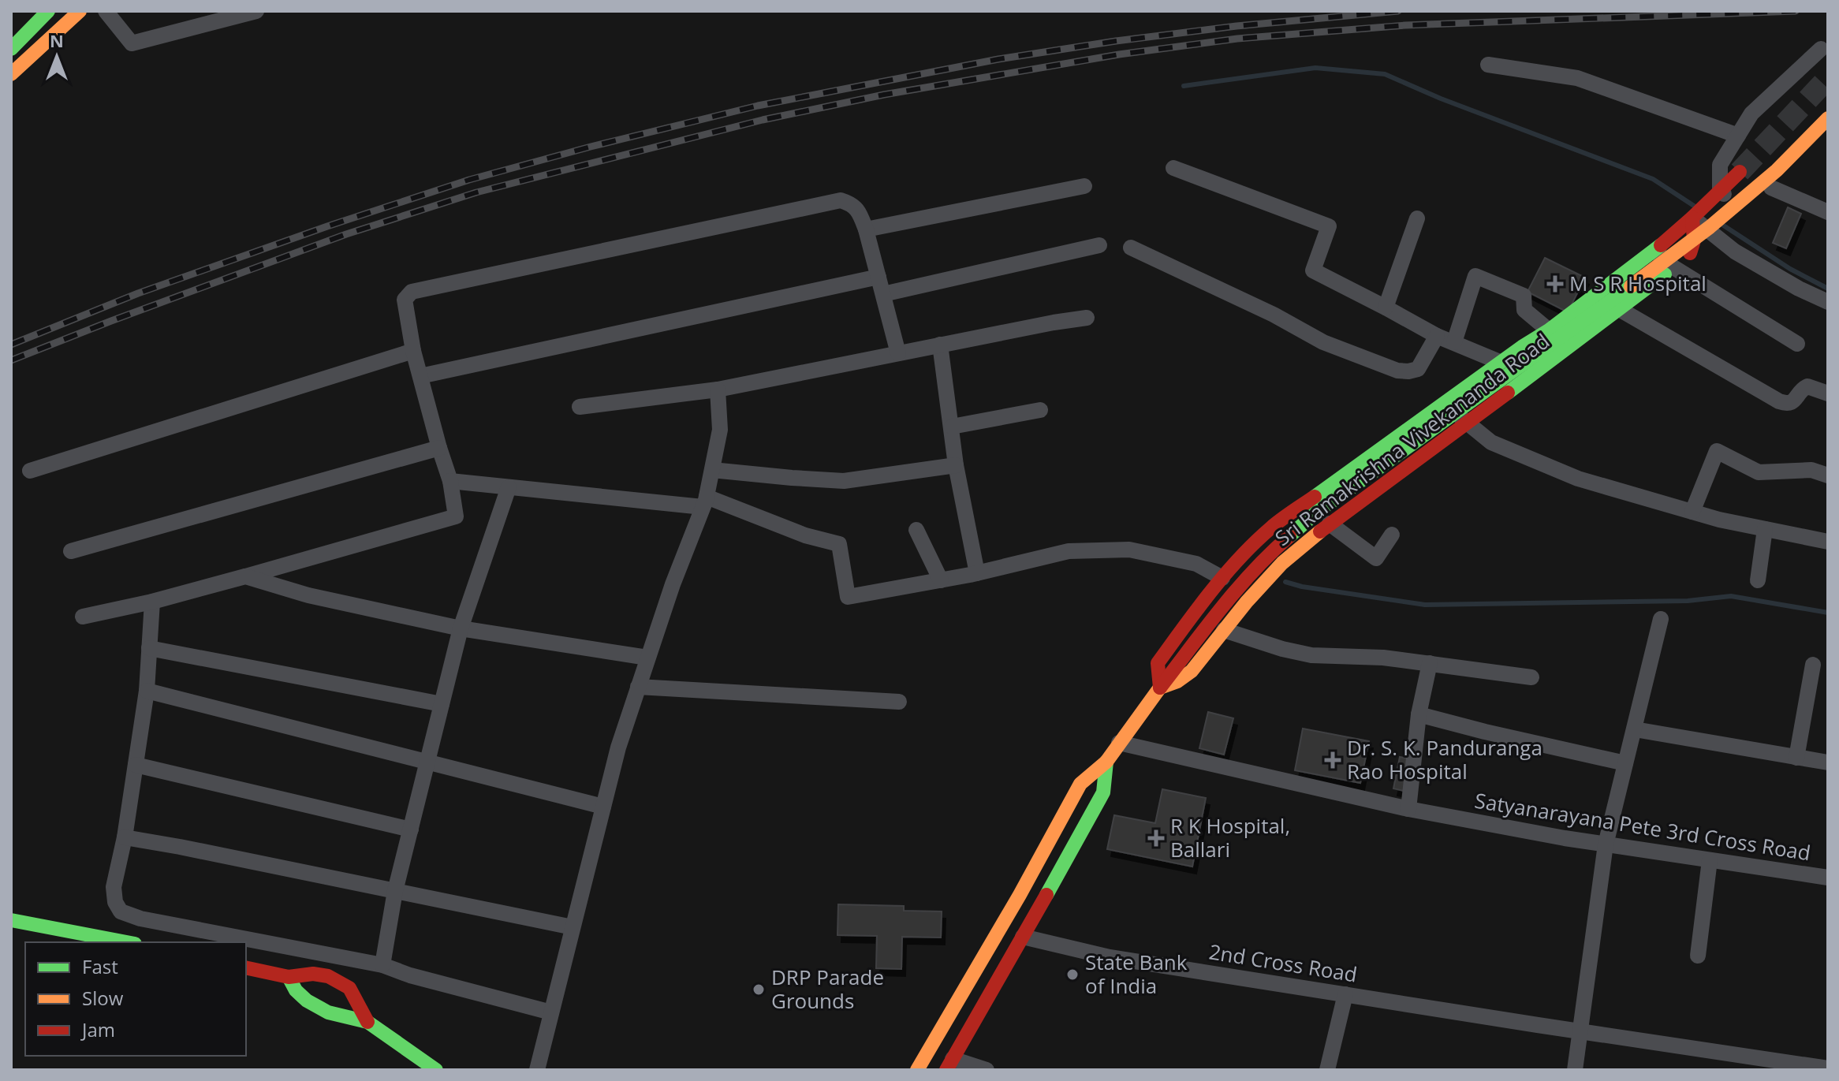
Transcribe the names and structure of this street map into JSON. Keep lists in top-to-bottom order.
{
  "streets": {
    "main road": ["Sri Ramakrishna Vivekananda Road"],
    "street": ["Satyanarayana Pete 3rd Cross Road", "2nd Cross Road"]
  },
  "crossings": [
    ["Sri Ramakrishna Vivekananda Road", "Satyanarayana Pete 3rd Cross Road"],
    ["Sri Ramakrishna Vivekananda Road", "2nd Cross Road"]
  ],
  "places": {
    "health": ["M S R Hospital", "Dr. S. K. Panduranga Rao Hospital", "R K Hospital, Ballari"],
    "other": ["State Bank of India", "DRP Parade Grounds"]
  },
  "legend": ["Fast", "Slow", "Jam"],
  "north": "top"
}
